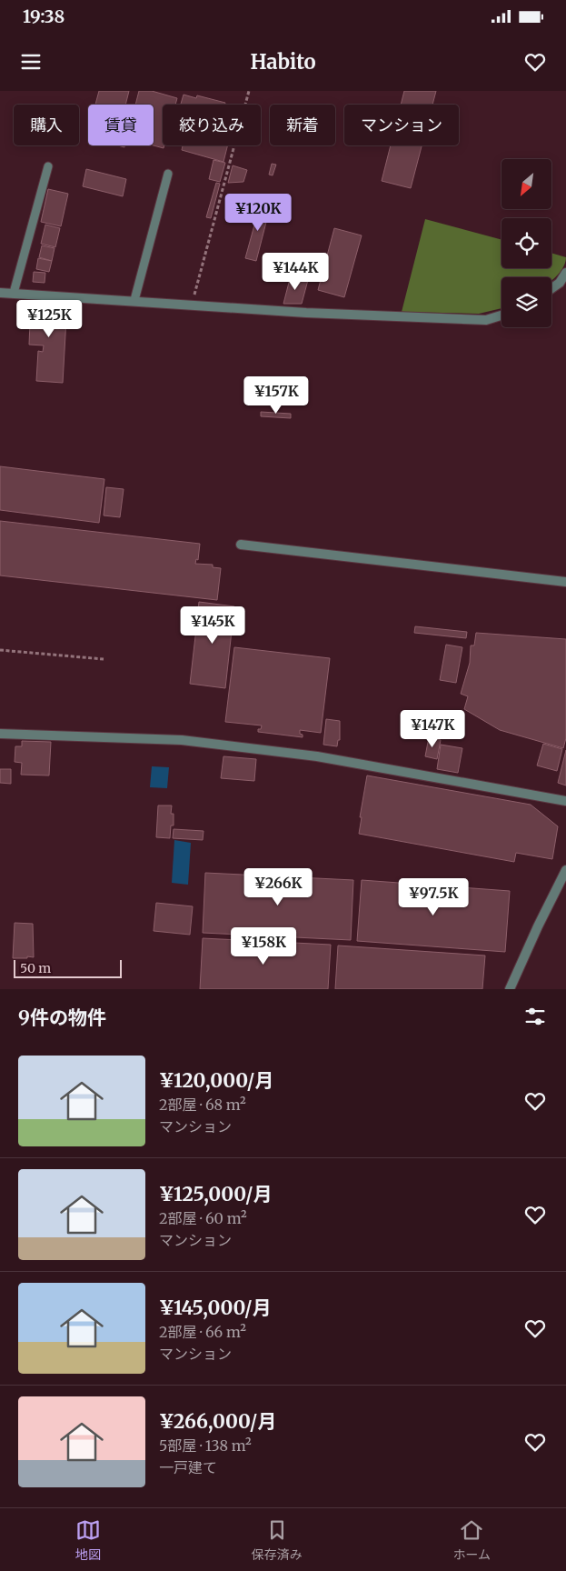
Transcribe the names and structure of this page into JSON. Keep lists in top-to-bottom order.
{
  "scale_bar": "50 m",
  "north": "bottom left",
  "page": {
    "status": "19:38",
    "header": "Habito",
    "chip": [
      "購入",
      "賃貸",
      "絞り込み",
      "新着",
      "マンション"
    ],
    "price": [
      "¥120K",
      "¥144K",
      "¥125K",
      "¥157K",
      "¥145K",
      "¥147K",
      "¥266K",
      "¥97.5K",
      "¥158K"
    ],
    "scale": "50 m",
    "heading": "9件の物件",
    "list": [
      {
        "name": "¥120,000/月",
        "note": "2部屋 · 68 m² · マンション"
      },
      {
        "name": "¥125,000/月",
        "note": "2部屋 · 60 m² · マンション"
      },
      {
        "name": "¥145,000/月",
        "note": "2部屋 · 66 m² · マンション"
      },
      {
        "name": "¥266,000/月",
        "note": "5部屋 · 138 m² · 一戸建て"
      }
    ],
    "tabs": ["地図", "保存済み", "ホーム"]
  }
}
